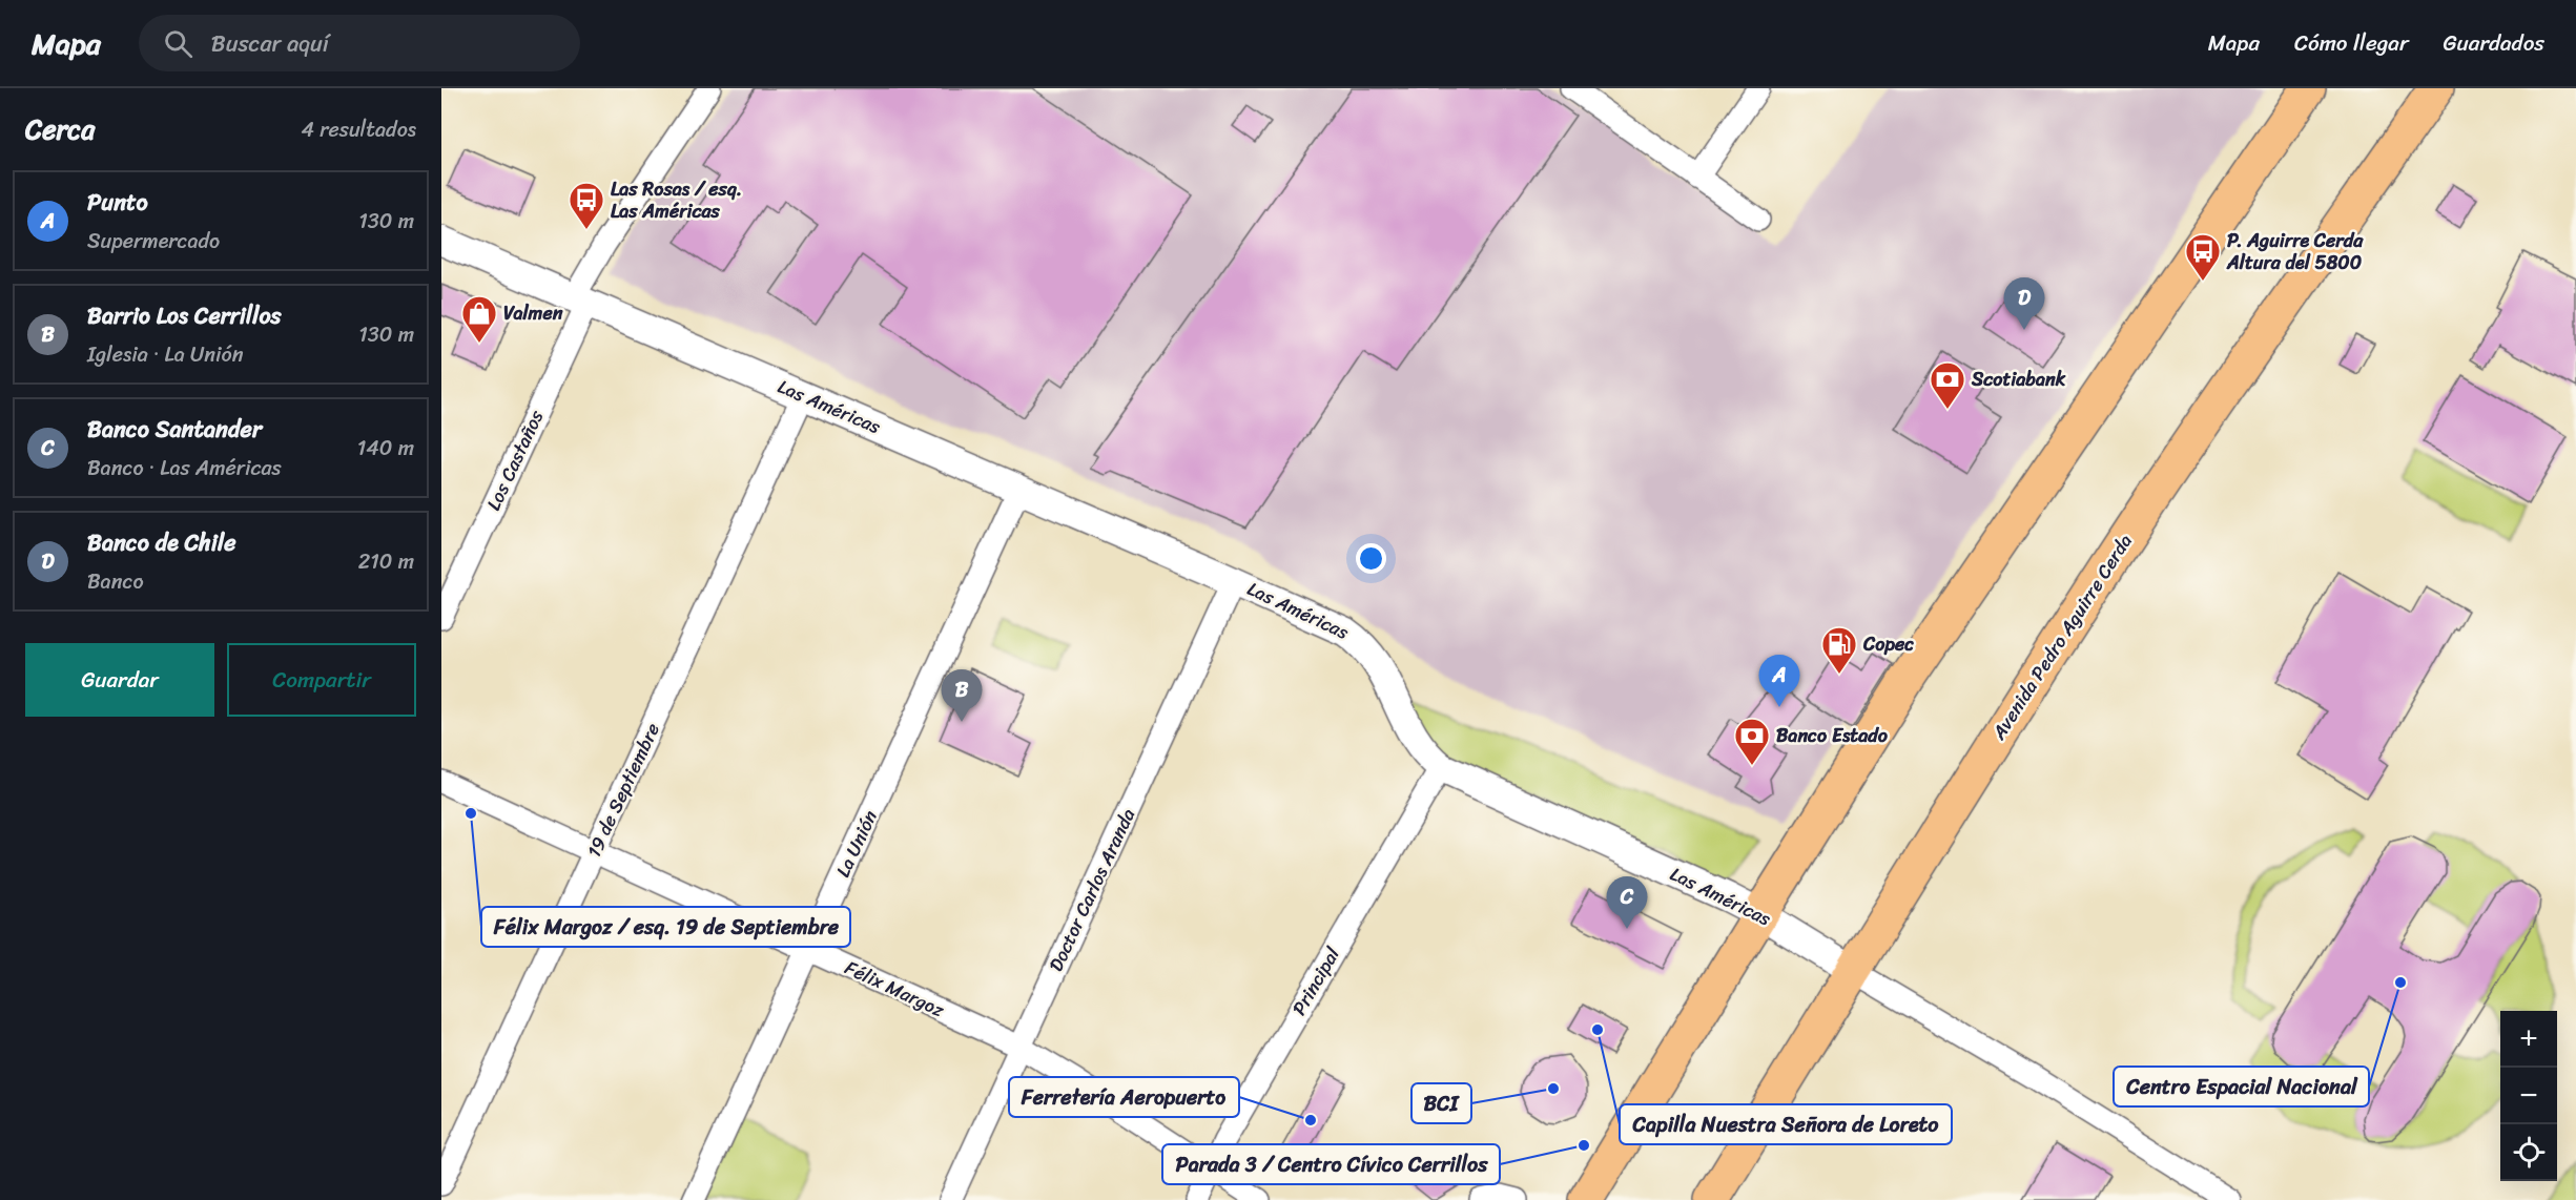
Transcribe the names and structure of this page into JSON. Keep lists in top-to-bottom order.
{
  "streets": {
    "main road": ["Avenida Pedro Aguirre Cerda"],
    "street": [
      "Las Américas",
      "Los Castaños",
      "19 de Septiembre",
      "La Unión",
      "Doctor Carlos Aranda",
      "Principal",
      "Félix Margoz"
    ]
  },
  "crossings": [
    ["Las Américas", "Los Castaños"],
    ["Las Américas", "Avenida Pedro Aguirre Cerda"],
    ["Las Américas", "19 de Septiembre"],
    ["Las Américas", "La Unión"],
    ["Las Américas", "Doctor Carlos Aranda"],
    ["Las Américas", "Principal"],
    ["19 de Septiembre", "Félix Margoz"],
    ["La Unión", "Félix Margoz"],
    ["Doctor Carlos Aranda", "Félix Margoz"],
    ["Principal", "Félix Margoz"]
  ],
  "places": {
    "bus stop": ["Las Rosas / esq. Las Américas", "P. Aguirre Cerda Altura del 5800"],
    "shop": ["Valmen"],
    "bank": ["Scotiabank", "Banco Estado"],
    "fuel station": ["Copec"],
    "other": [
      "Félix Margoz / esq. 19 de Septiembre",
      "Centro Espacial Nacional",
      "Capilla Nuestra Señora de Loreto",
      "BCI",
      "Ferretería Aeropuerto",
      "Parada 3 / Centro Cívico Cerrillos"
    ]
  },
  "page": {
    "header": "Mapa",
    "search": "Buscar aquí",
    "nav": ["Mapa", "Cómo llegar", "Guardados"],
    "heading": ["Cerca", "4 resultados"],
    "list": [
      {
        "mark": "A",
        "name": "Punto",
        "note": "Supermercado",
        "value": "130 m"
      },
      {
        "mark": "B",
        "name": "Barrio Los Cerrillos",
        "note": "Iglesia · La Unión",
        "value": "130 m"
      },
      {
        "mark": "C",
        "name": "Banco Santander",
        "note": "Banco · Las Américas",
        "value": "140 m"
      },
      {
        "mark": "D",
        "name": "Banco de Chile",
        "note": "Banco",
        "value": "210 m"
      }
    ],
    "pins": [
      "D",
      "A",
      "B",
      "C"
    ],
    "buttons": ["Guardar", "Compartir"],
    "map_buttons": ["+", "−"]
  }
}
